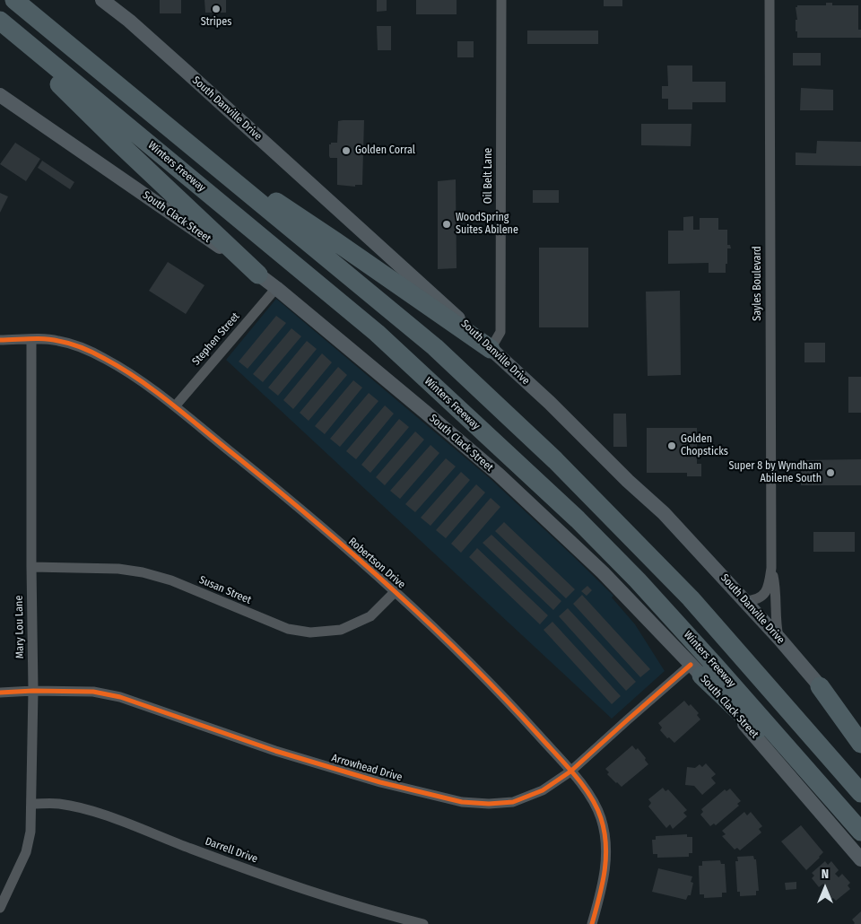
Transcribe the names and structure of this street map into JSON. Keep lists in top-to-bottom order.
{
  "streets": {
    "highway": ["Winters Freeway"],
    "main road": ["South Danville Drive", "South Clack Street"],
    "street": [
      "Oil Belt Lane",
      "Sayles Boulevard",
      "Stephen Street",
      "Robertson Drive",
      "Susan Street",
      "Mary Lou Lane",
      "Arrowhead Drive",
      "Darrell Drive"
    ]
  },
  "crossings": [
    ["South Danville Drive", "Oil Belt Lane"],
    ["South Danville Drive", "Sayles Boulevard"],
    ["South Clack Street", "Stephen Street"],
    ["South Clack Street", "Arrowhead Drive"],
    ["Stephen Street", "Robertson Drive"],
    ["Robertson Drive", "Susan Street"],
    ["Robertson Drive", "Mary Lou Lane"],
    ["Robertson Drive", "Arrowhead Drive"],
    ["Susan Street", "Mary Lou Lane"],
    ["Mary Lou Lane", "Arrowhead Drive"],
    ["Mary Lou Lane", "Darrell Drive"]
  ],
  "places": [
    "Stripes",
    "Golden Corral",
    "WoodSpring Suites Abilene",
    "Golden Chopsticks",
    "Super 8 by Wyndham Abilene South"
  ],
  "north": "top"
}
